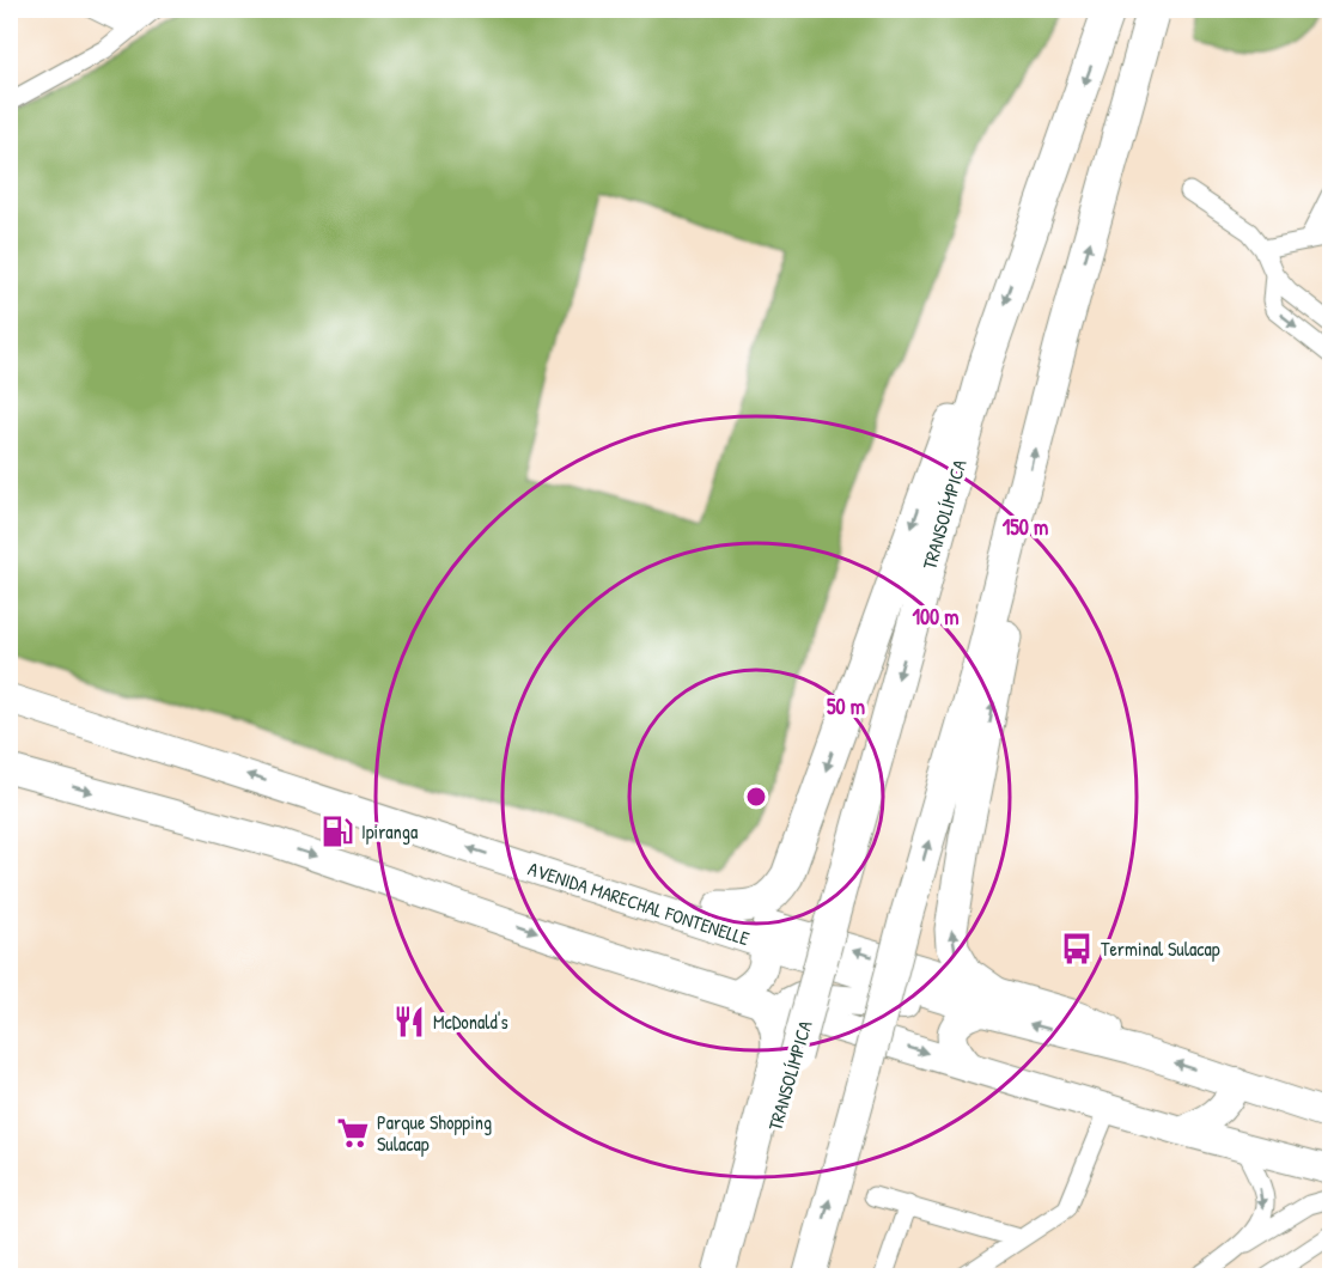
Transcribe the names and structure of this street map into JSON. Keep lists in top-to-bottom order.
{
  "streets": {
    "highway": ["TRANSOLÍMPICA"],
    "main road": ["AVENIDA MARECHAL FONTENELLE"]
  },
  "places": {
    "fuel station": ["Ipiranga"],
    "bus stop": ["Terminal Sulacap"],
    "restaurant": ["McDonald's"],
    "supermarket": ["Parque Shopping Sulacap"]
  },
  "rings": ["150 m", "100 m", "50 m"]
}
